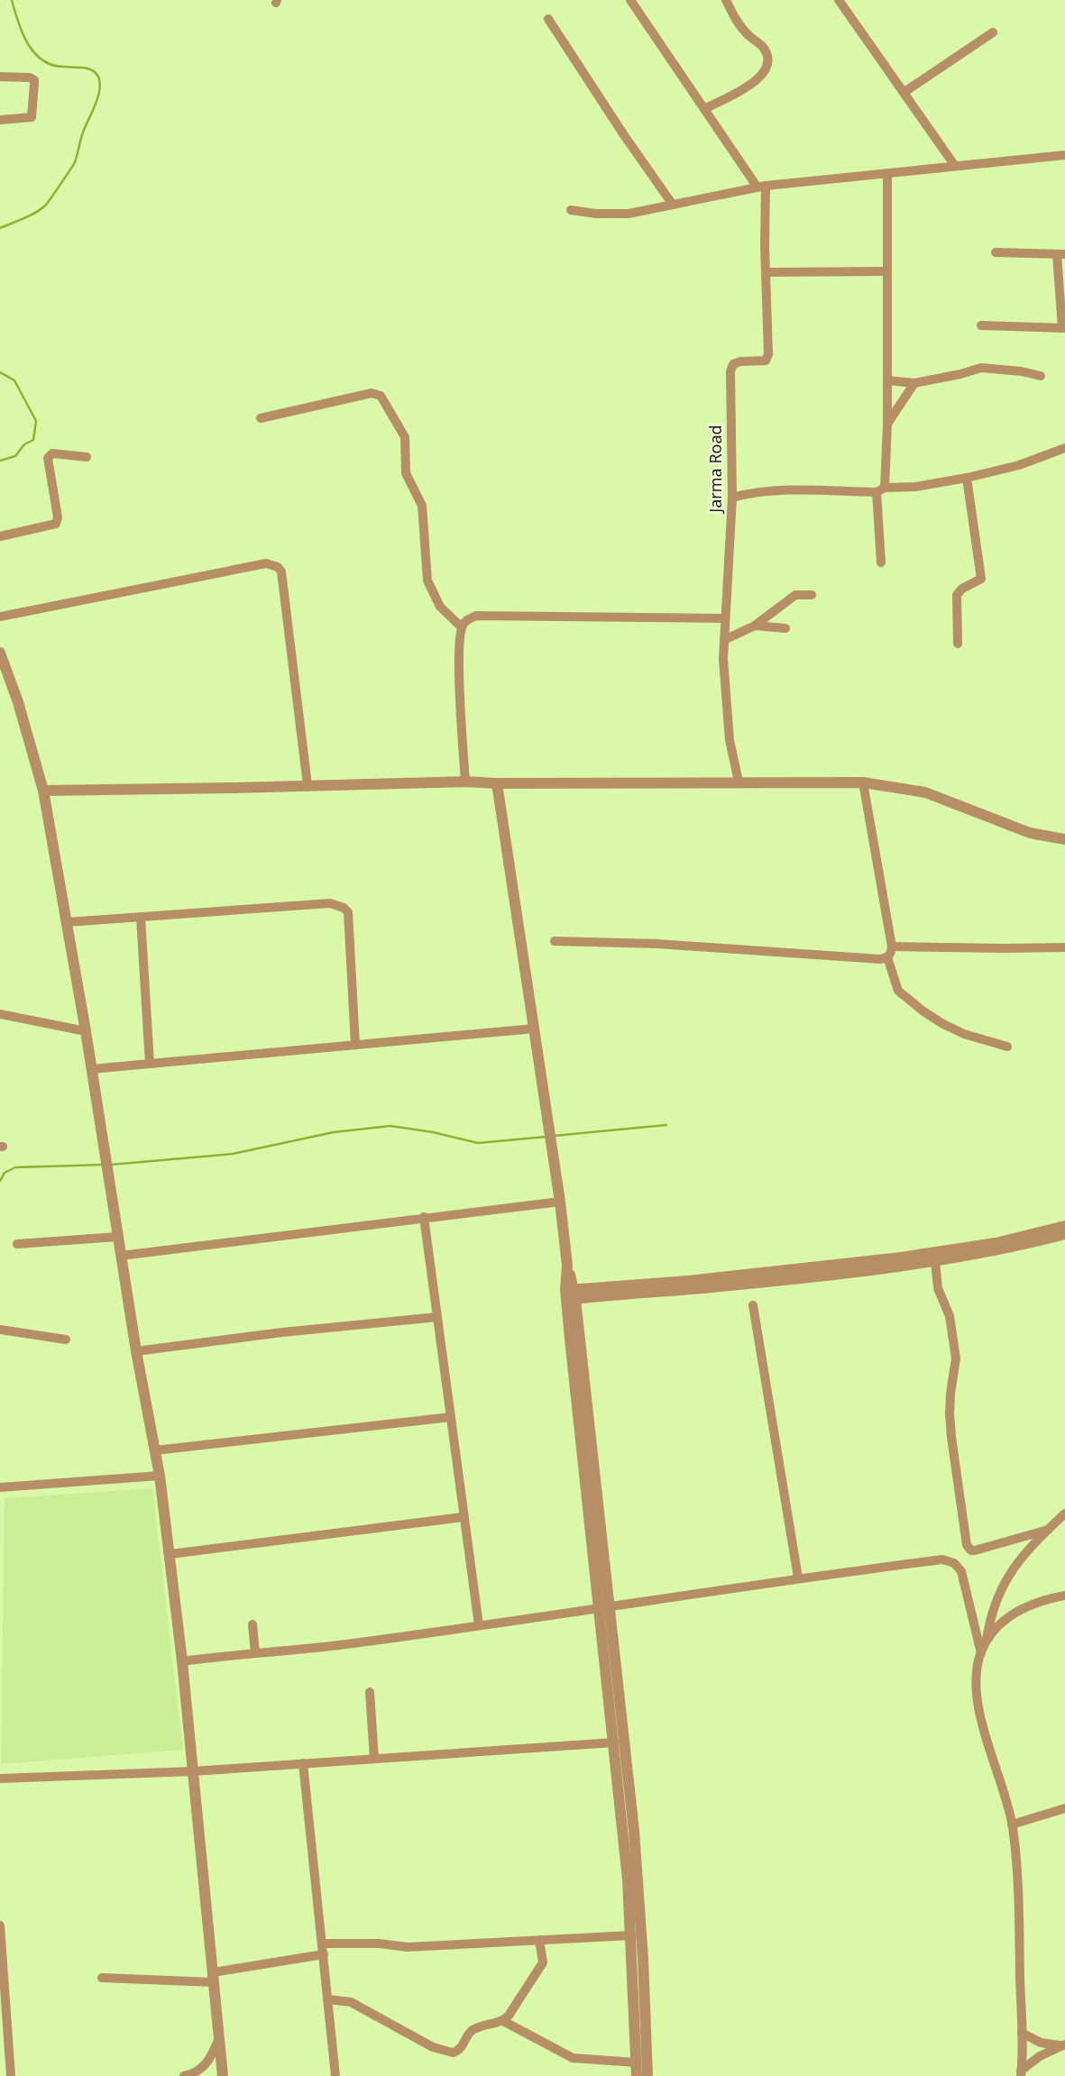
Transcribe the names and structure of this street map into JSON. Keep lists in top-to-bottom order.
{
  "streets": {
    "street": ["Jarma Road"]
  }
}
